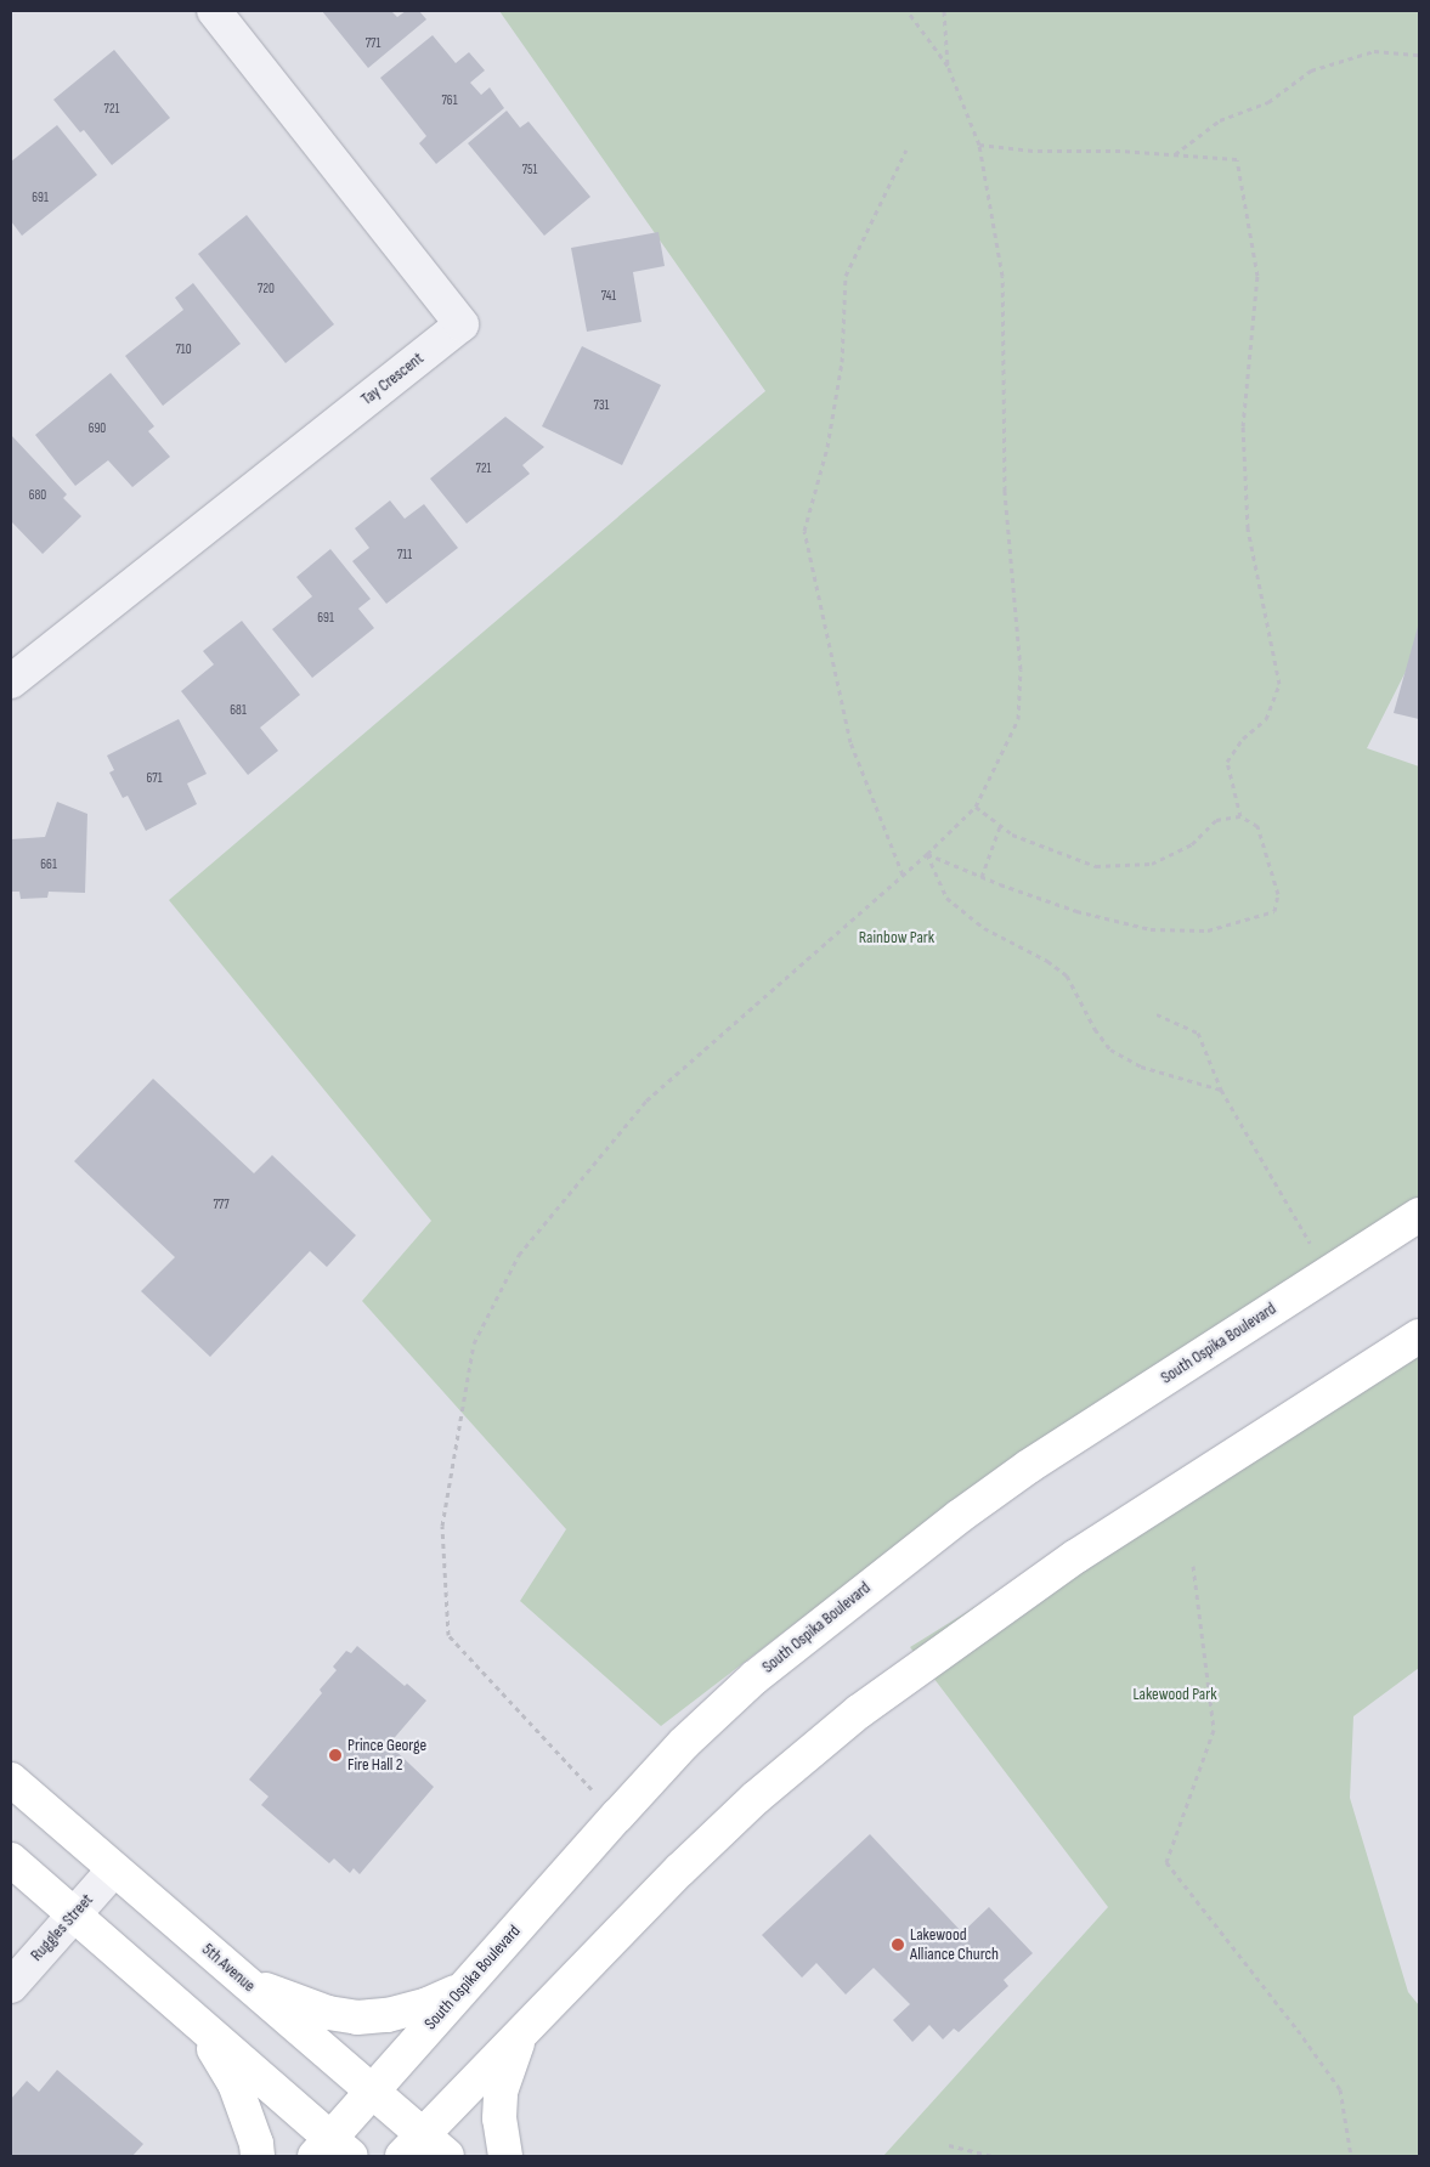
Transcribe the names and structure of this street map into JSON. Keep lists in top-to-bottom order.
{
  "streets": {
    "main road": ["South Ospika Boulevard", "5th Avenue"],
    "street": ["Tay Crescent", "Ruggles Street"]
  },
  "crossings": [
    ["South Ospika Boulevard", "5th Avenue"],
    ["Ruggles Street", "5th Avenue"]
  ],
  "parks": ["Rainbow Park", "Lakewood Park"],
  "places": ["Prince George Fire Hall 2", "Lakewood Alliance Church"],
  "house_numbers": [
    "771",
    "761",
    "721",
    "751",
    "691",
    "720",
    "741",
    "710",
    "731",
    "690",
    "721",
    "680",
    "711",
    "691",
    "681",
    "671",
    "661",
    "777"
  ]
}
